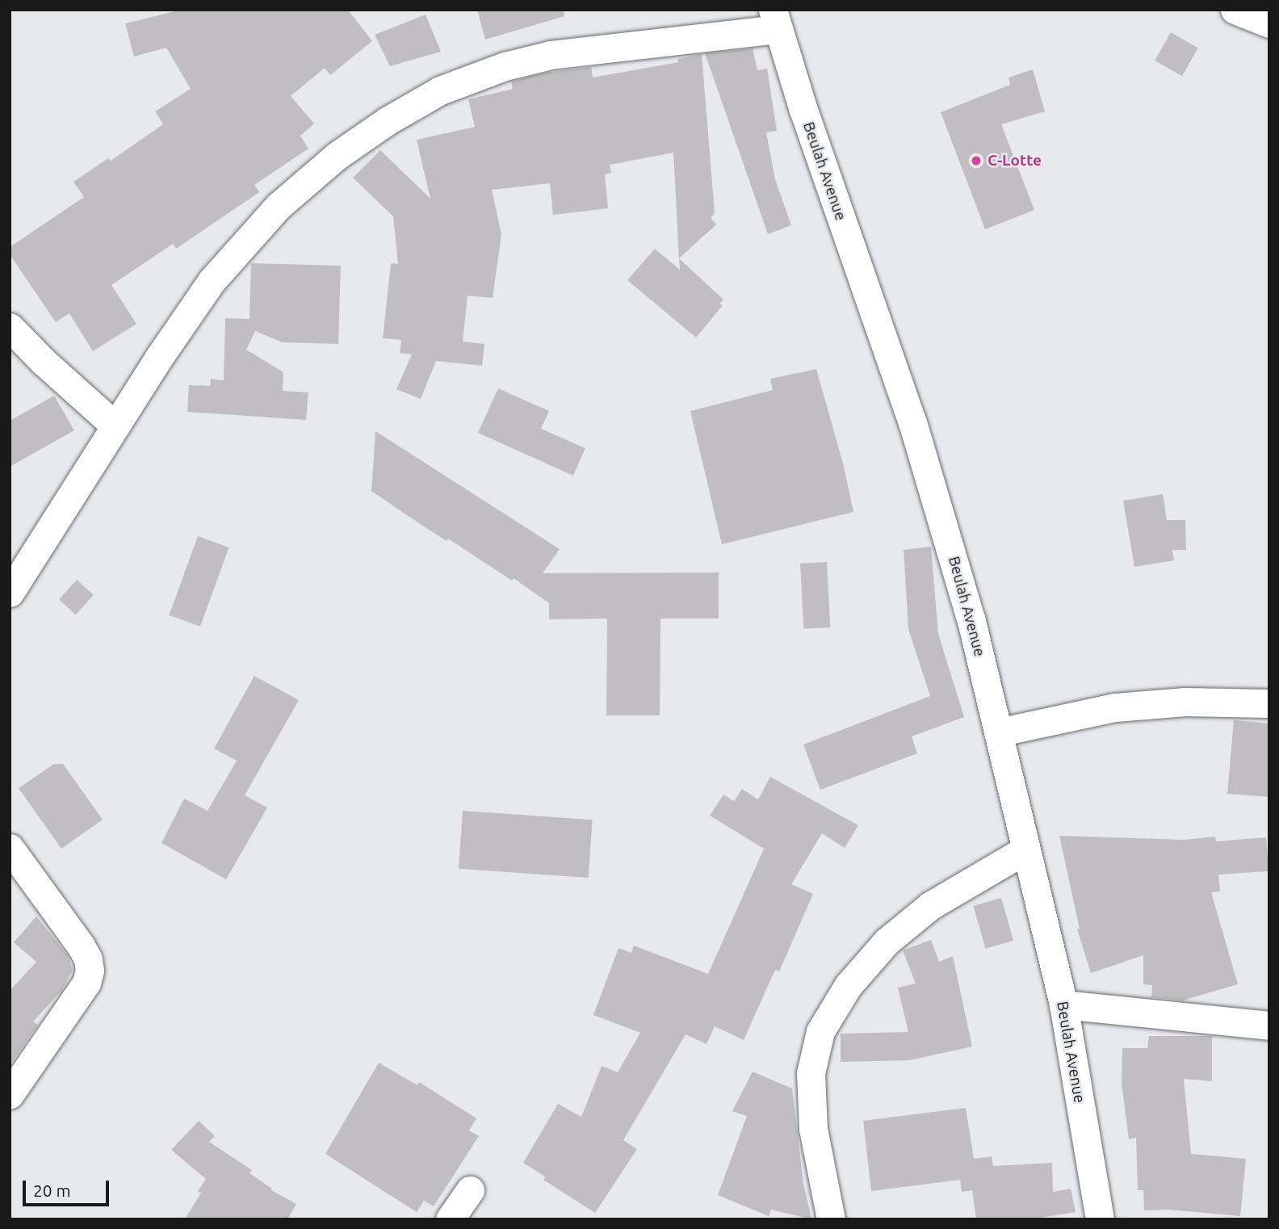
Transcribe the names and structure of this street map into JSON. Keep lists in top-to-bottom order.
{
  "streets": {
    "street": ["Beulah Avenue"]
  },
  "places": ["C-Lotte"],
  "scale_bar": "20 m"
}
